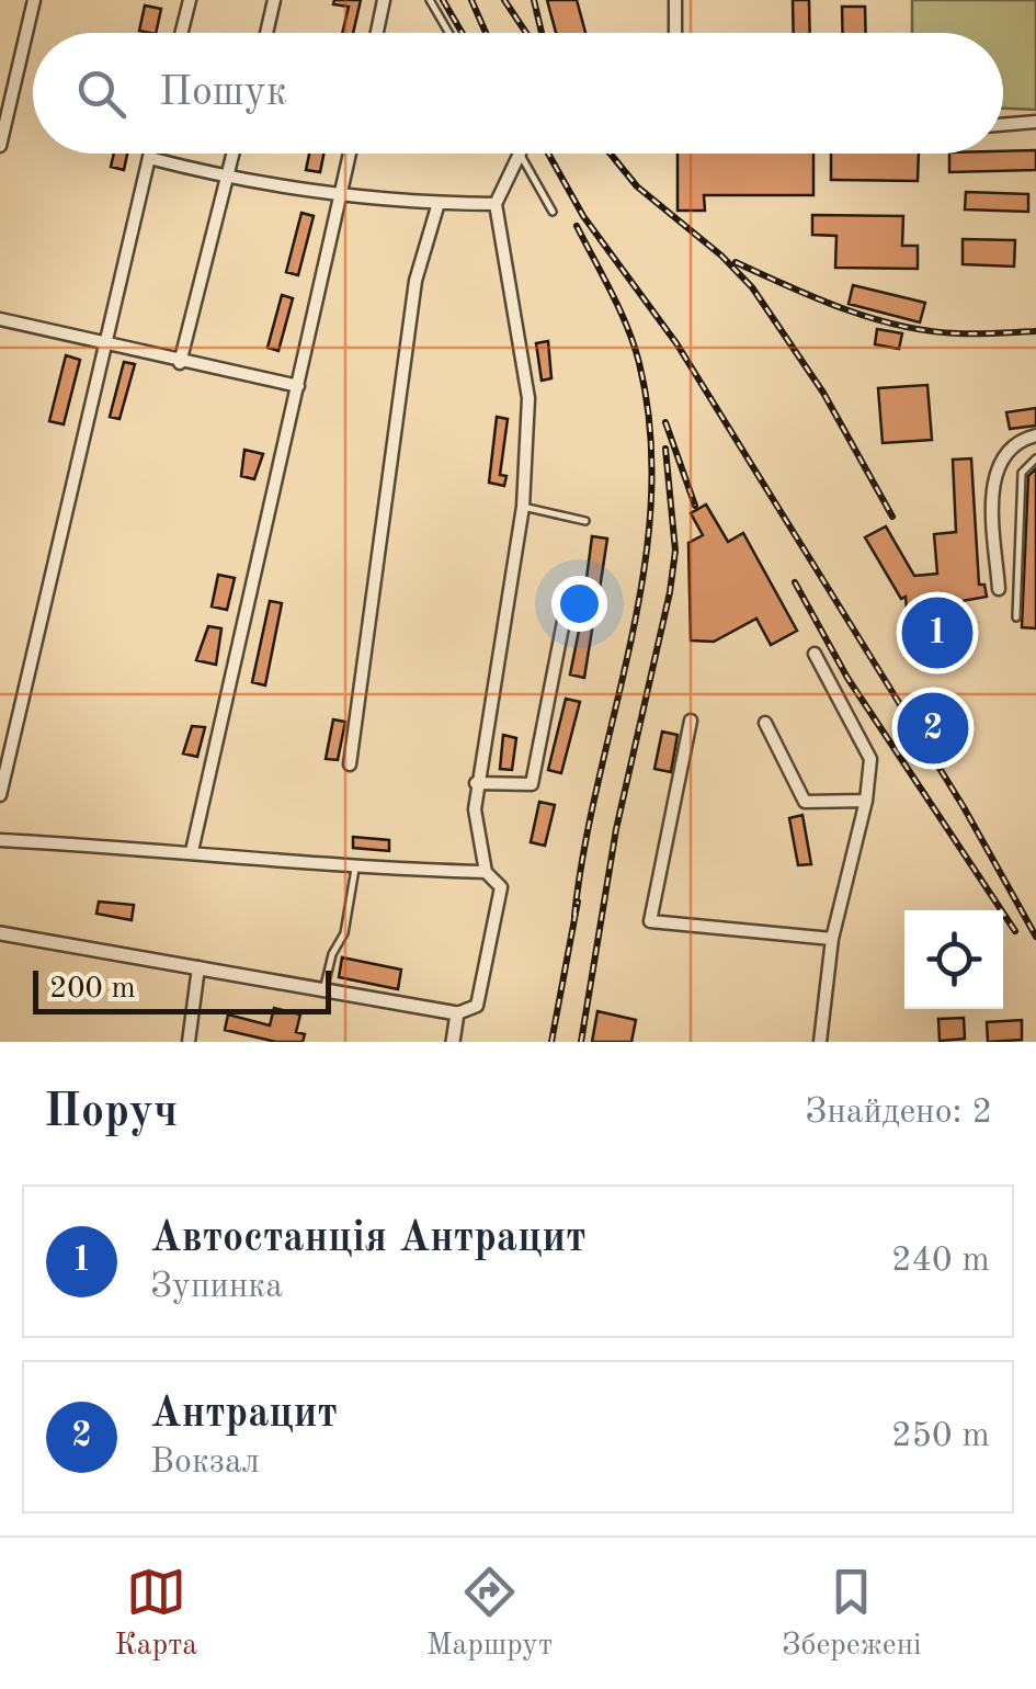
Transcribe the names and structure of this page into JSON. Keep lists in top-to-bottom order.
{
  "scale_bar": "200 m",
  "page": {
    "search": "Пошук",
    "pins": ["1", "2"],
    "scale": "200 m",
    "heading": ["Поруч", "Знайдено: 2"],
    "list": [
      {
        "mark": "1",
        "name": "Автостанція Антрацит",
        "note": "Зупинка",
        "value": "240 m"
      },
      {
        "mark": "2",
        "name": "Антрацит",
        "note": "Вокзал",
        "value": "250 m"
      }
    ],
    "nav": ["Карта", "Маршрут", "Збережені"]
  }
}
